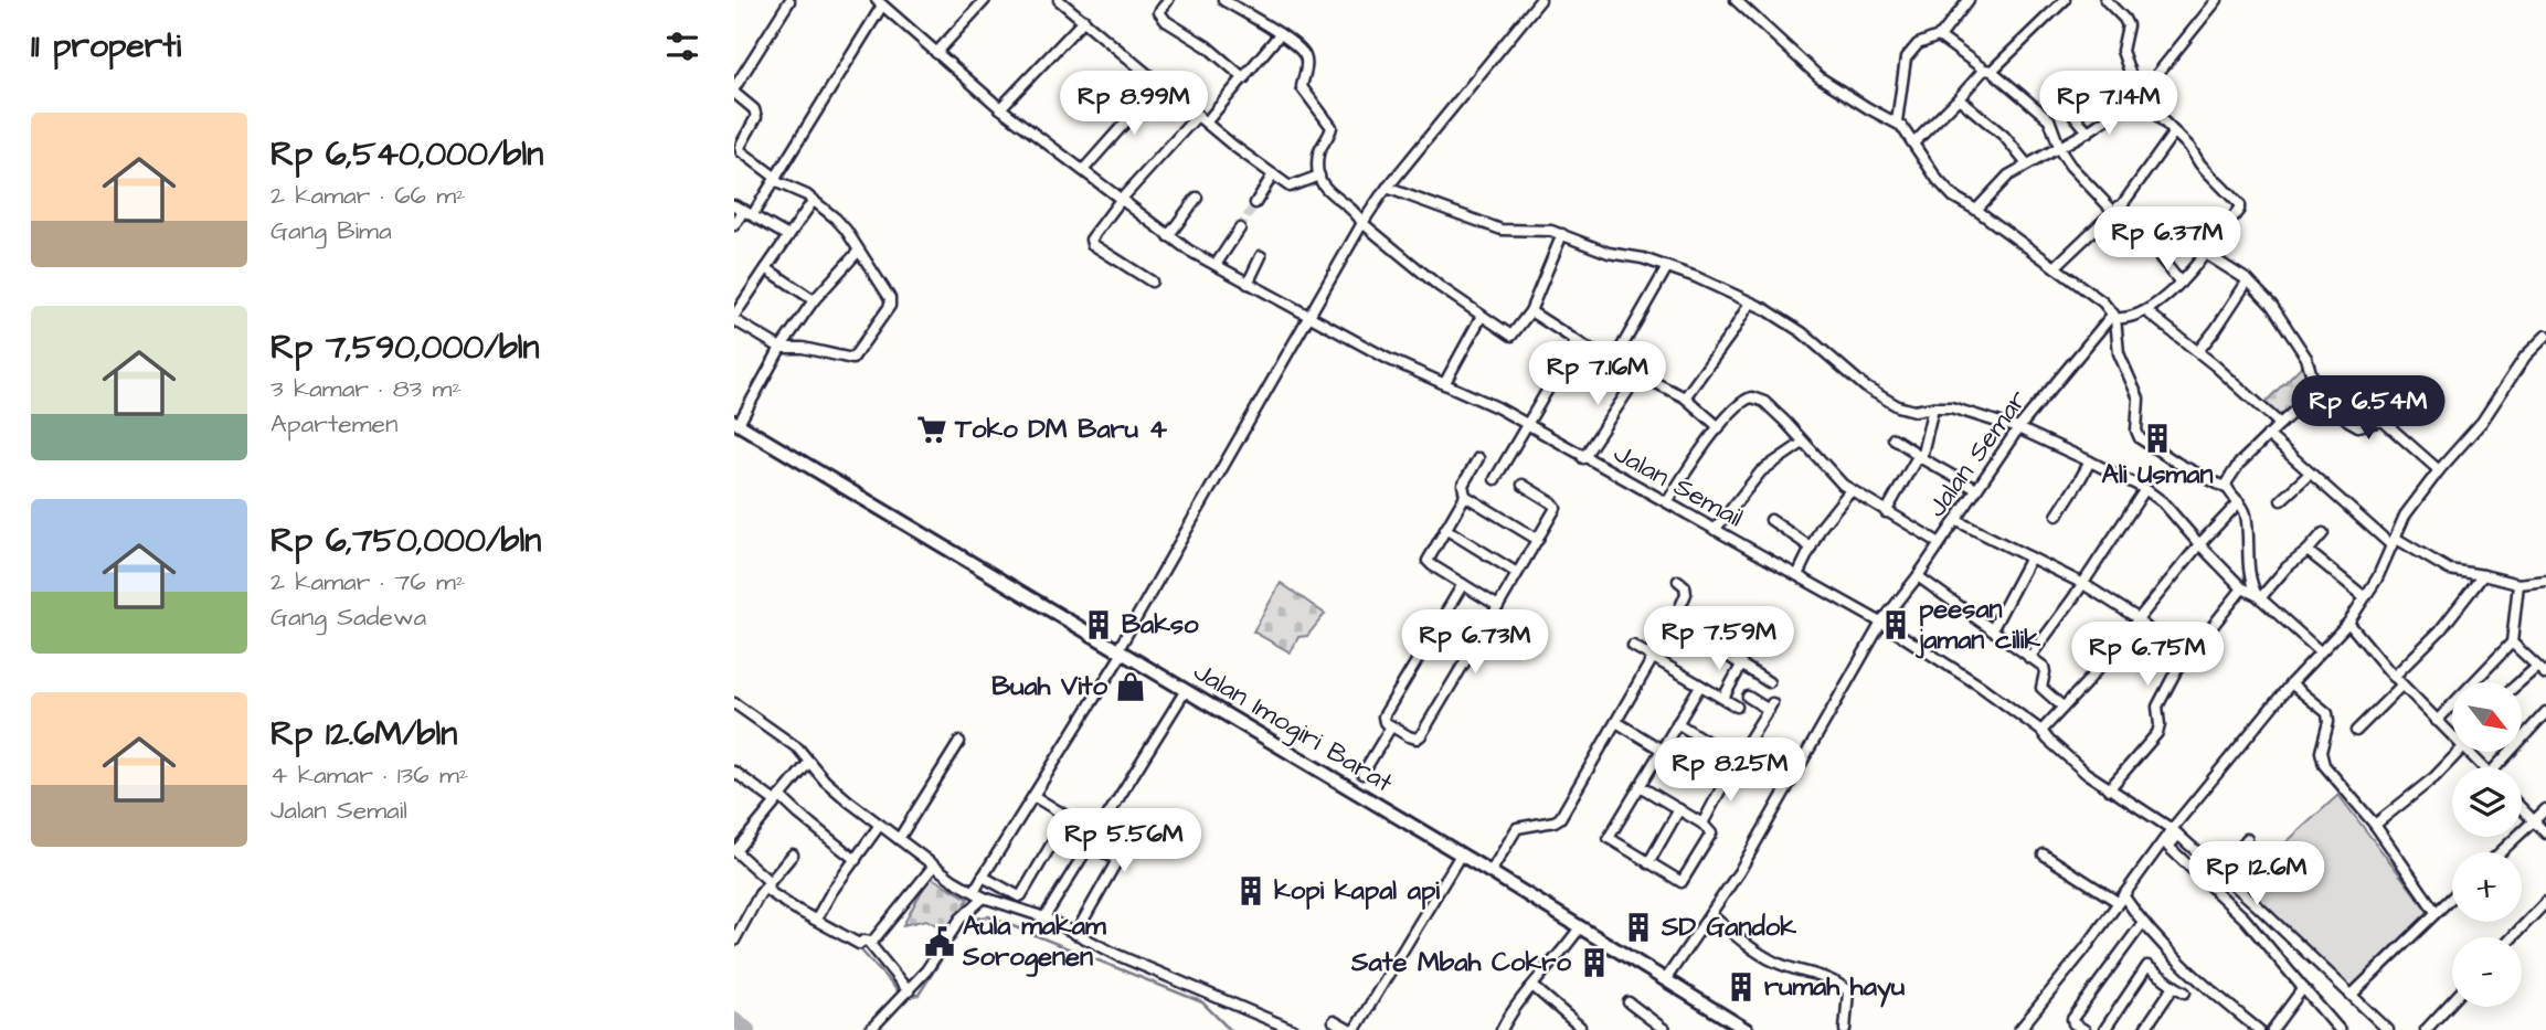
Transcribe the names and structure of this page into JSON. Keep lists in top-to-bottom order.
{
  "streets": {
    "main road": ["Jalan Imogiri Barat"],
    "street": ["Jalan Semar", "Jalan Semail"]
  },
  "crossings": [
    ["Jalan Semar", "Jalan Semail"],
    ["Jalan Semar", "Jalan Imogiri Barat"]
  ],
  "places": {
    "supermarket": ["Toko DM Baru 4"],
    "building": [
      "Ali Usman",
      "Bakso",
      "peesan jaman cilik",
      "kopi kapal api",
      "SD Gandok",
      "Sate Mbah Cokro",
      "rumah hayu"
    ],
    "shop": ["Buah Vito"],
    "public building": ["Aula makam Sorogenen"]
  },
  "north": "bottom right",
  "page": {
    "heading": "11 properti",
    "price": [
      "Rp 8.99M",
      "Rp 7.14M",
      "Rp 6.37M",
      "Rp 7.16M",
      "Rp 6.54M",
      "Rp 7.59M",
      "Rp 6.73M",
      "Rp 6.75M",
      "Rp 8.25M",
      "Rp 5.56M",
      "Rp 12.6M"
    ],
    "list": [
      {
        "name": "Rp 6,540,000/bln",
        "note": "2 kamar · 66 m² · Gang Bima"
      },
      {
        "name": "Rp 7,590,000/bln",
        "note": "3 kamar · 83 m² · Apartemen"
      },
      {
        "name": "Rp 6,750,000/bln",
        "note": "2 kamar · 76 m² · Gang Sadewa"
      },
      {
        "name": "Rp 12.6M/bln",
        "note": "4 kamar · 136 m² · Jalan Semail"
      }
    ],
    "map_buttons": ["+", "−"]
  }
}
